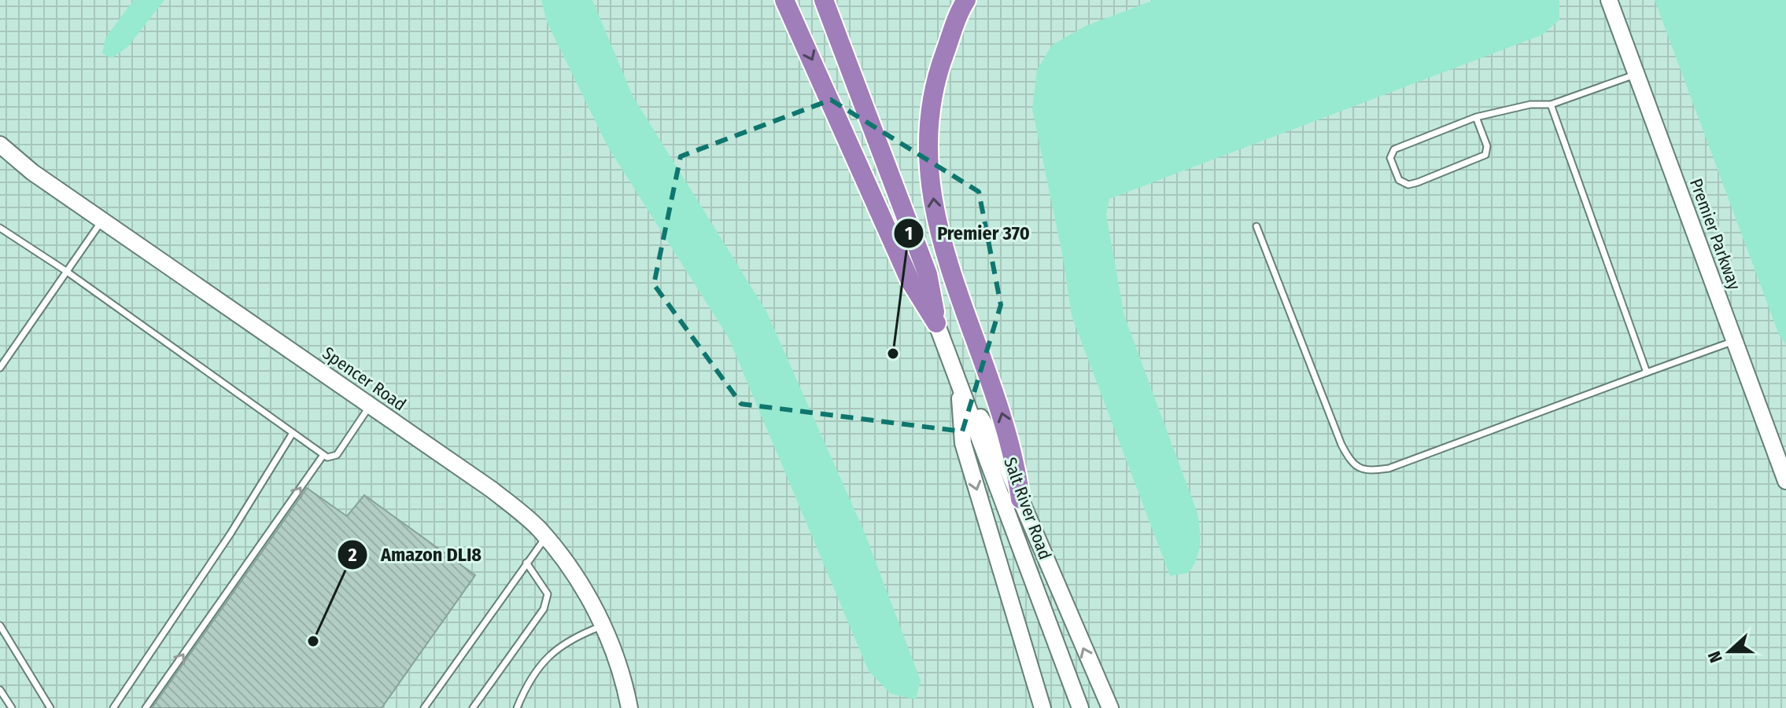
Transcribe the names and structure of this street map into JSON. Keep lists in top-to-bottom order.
{
  "streets": {
    "street": ["Premier Parkway", "Spencer Road", "Salt River Road"]
  },
  "places": ["Premier 370", "Amazon DLI8"],
  "north": "left"
}
